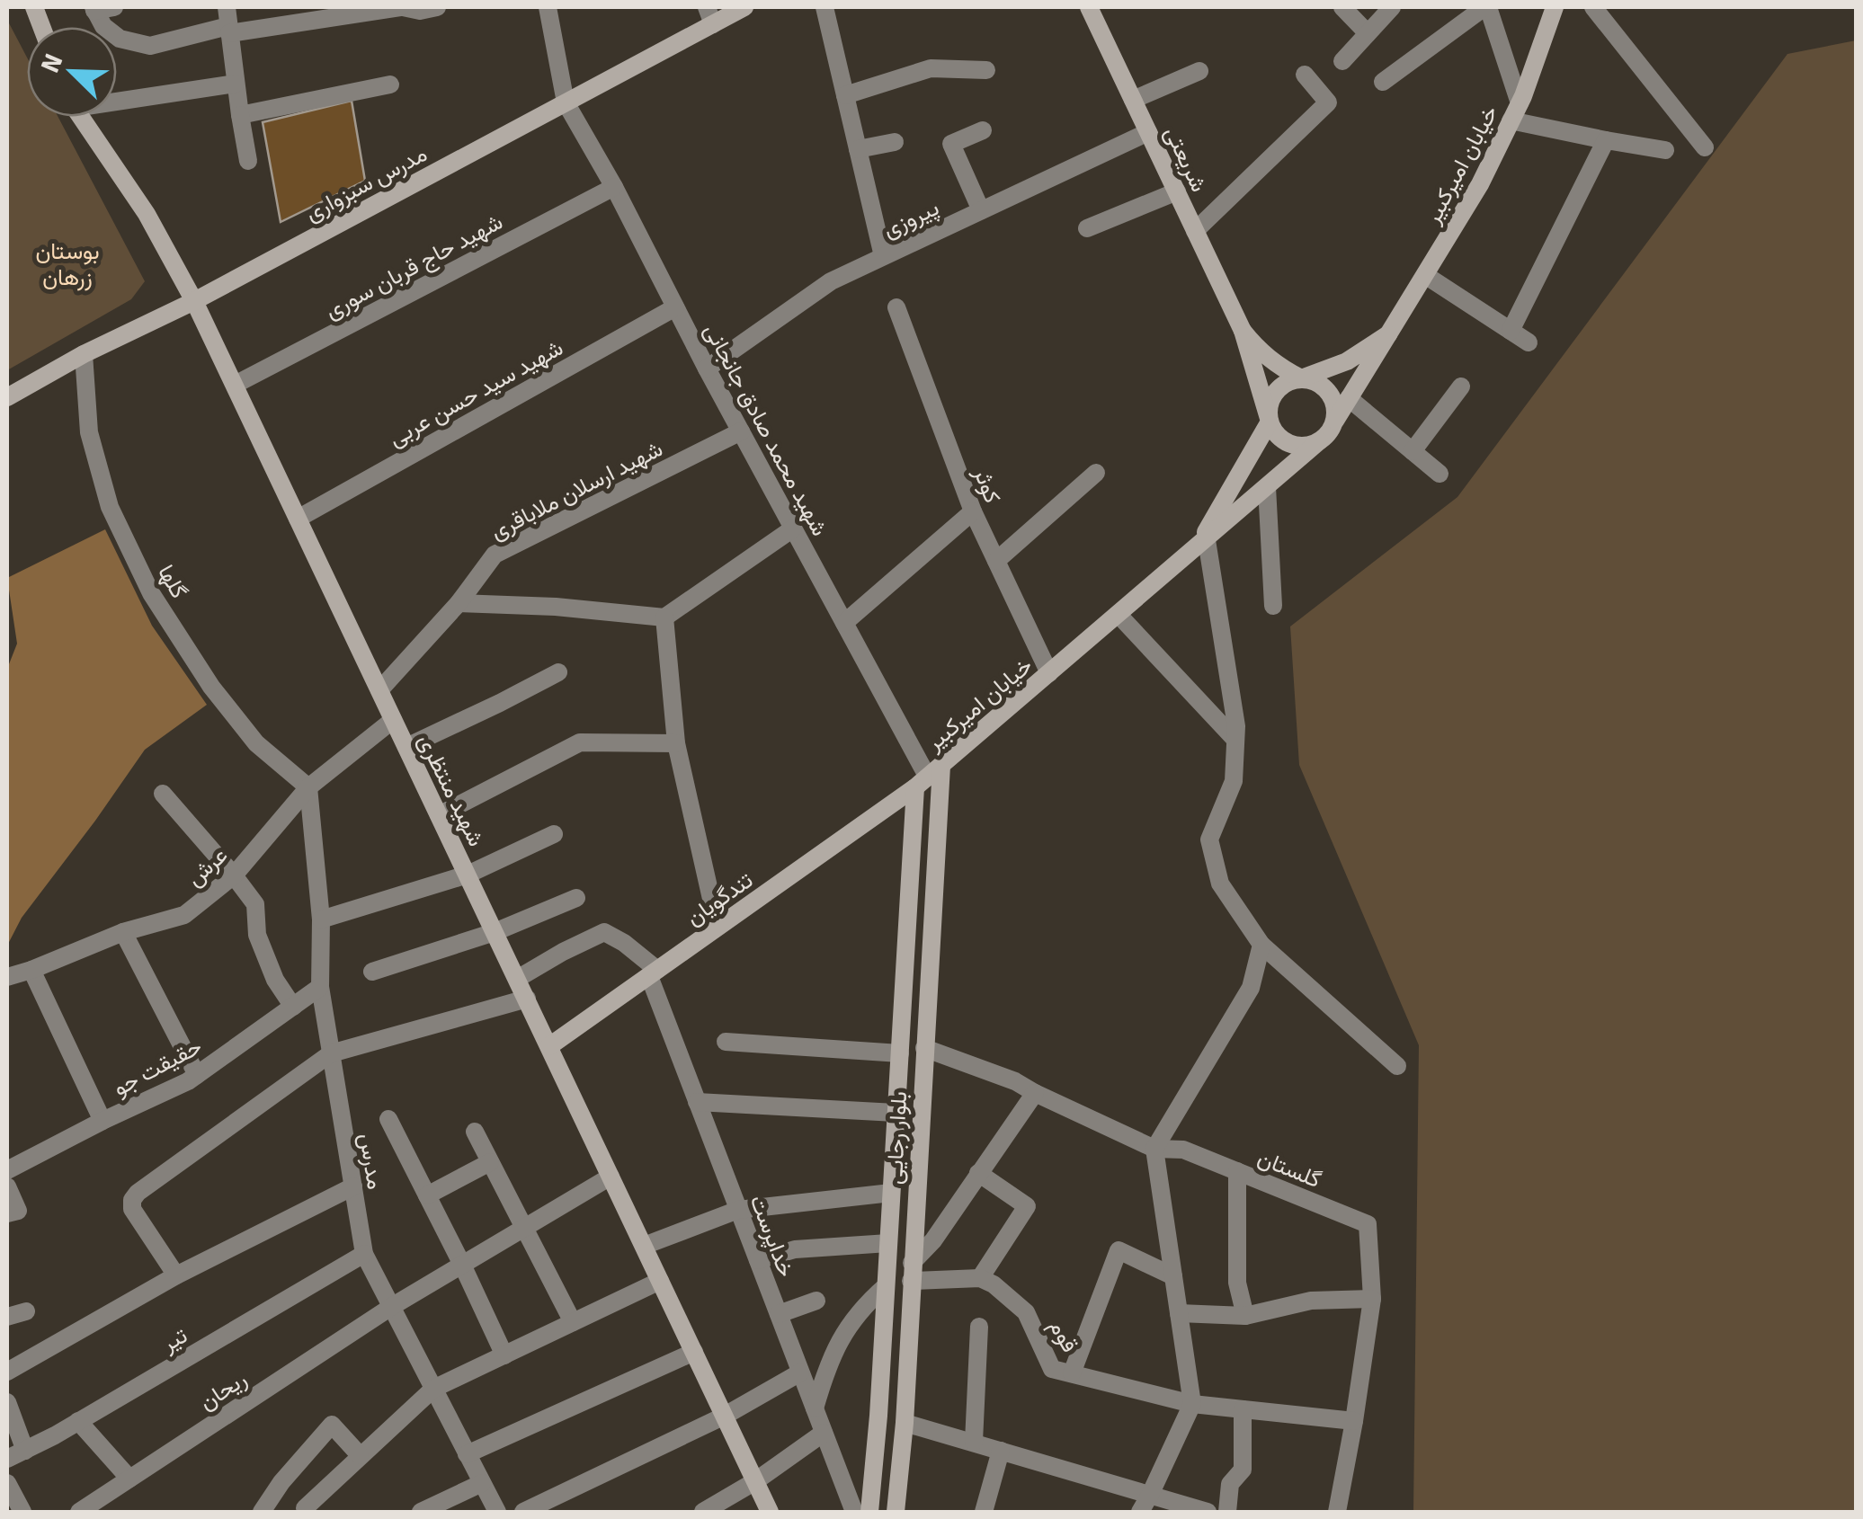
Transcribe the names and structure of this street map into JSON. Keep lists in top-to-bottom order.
{
  "streets": {
    "main road": [
      "شریعتی",
      "خیابان امیرکبیر",
      "مدرس سبزواری",
      "شهید منتظری",
      "تندگویان",
      "بلوار رجایی"
    ],
    "street": [
      "پیروزی",
      "شهید حاج قربان سوری",
      "شهید سید حسن عربی",
      "شهید محمد صادق جانجانی",
      "کوثر",
      "شهید ارسلان ملاباقری",
      "گلها",
      "عرش",
      "حقیقت جو",
      "مدرس",
      "گلستان",
      "خداپرست",
      "قوم",
      "تیر",
      "ریحان"
    ]
  },
  "crossings": [
    ["شریعتی", "پیروزی"],
    ["خیابان امیرکبیر", "شهید محمد صادق جانجانی"],
    ["خیابان امیرکبیر", "کوثر"],
    ["خیابان امیرکبیر", "تندگویان"],
    ["خیابان امیرکبیر", "بلوار رجایی"],
    ["مدرس سبزواری", "شهید محمد صادق جانجانی"],
    ["مدرس سبزواری", "گلها"],
    ["مدرس سبزواری", "شهید منتظری"],
    ["پیروزی", "شهید محمد صادق جانجانی"],
    ["شهید حاج قربان سوری", "شهید محمد صادق جانجانی"],
    ["شهید حاج قربان سوری", "شهید منتظری"],
    ["شهید سید حسن عربی", "شهید محمد صادق جانجانی"],
    ["شهید سید حسن عربی", "شهید منتظری"],
    ["شهید محمد صادق جانجانی", "شهید ارسلان ملاباقری"],
    ["شهید محمد صادق جانجانی", "تندگویان"],
    ["شهید محمد صادق جانجانی", "بلوار رجایی"],
    ["شهید ارسلان ملاباقری", "شهید منتظری"],
    ["گلها", "عرش"],
    ["گلها", "مدرس"],
    ["شهید منتظری", "عرش"],
    ["شهید منتظری", "تندگویان"],
    ["شهید منتظری", "ریحان"],
    ["عرش", "مدرس"],
    ["تندگویان", "بلوار رجایی"],
    ["تندگویان", "خداپرست"],
    ["حقیقت جو", "مدرس"],
    ["بلوار رجایی", "گلستان"],
    ["مدرس", "تیر"],
    ["مدرس", "ریحان"],
    ["گلستان", "قوم"]
  ],
  "parks": ["بوستان زرهان"],
  "north": "top left"
}
